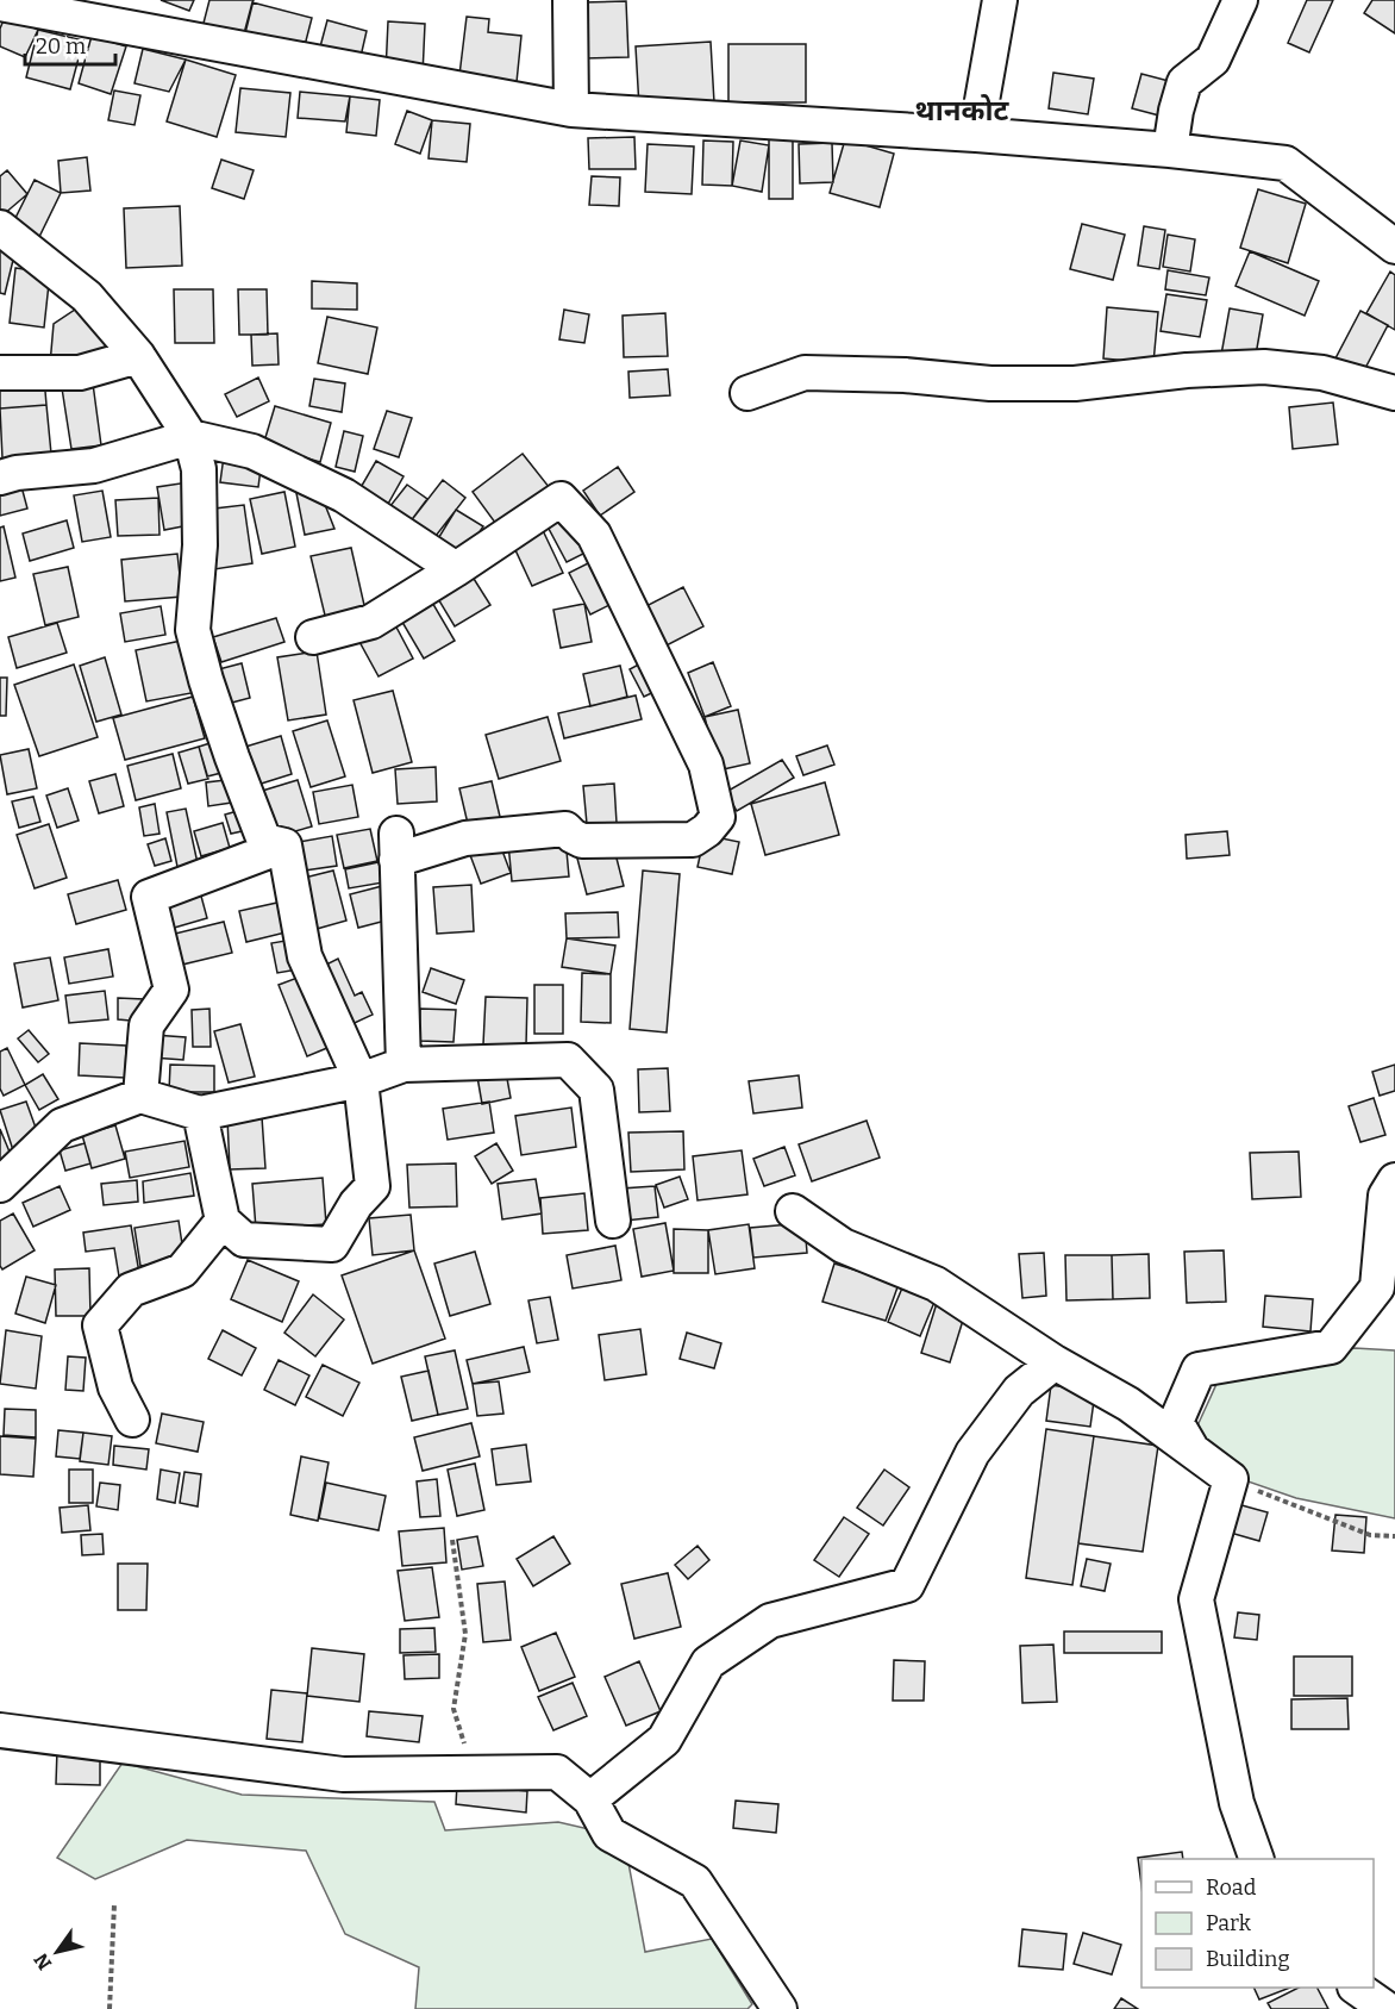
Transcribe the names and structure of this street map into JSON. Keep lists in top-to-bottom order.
{
  "districts": ["थानकोट"],
  "legend": ["Road", "Park", "Building"],
  "scale_bar": "20 m",
  "north": "bottom left"
}
